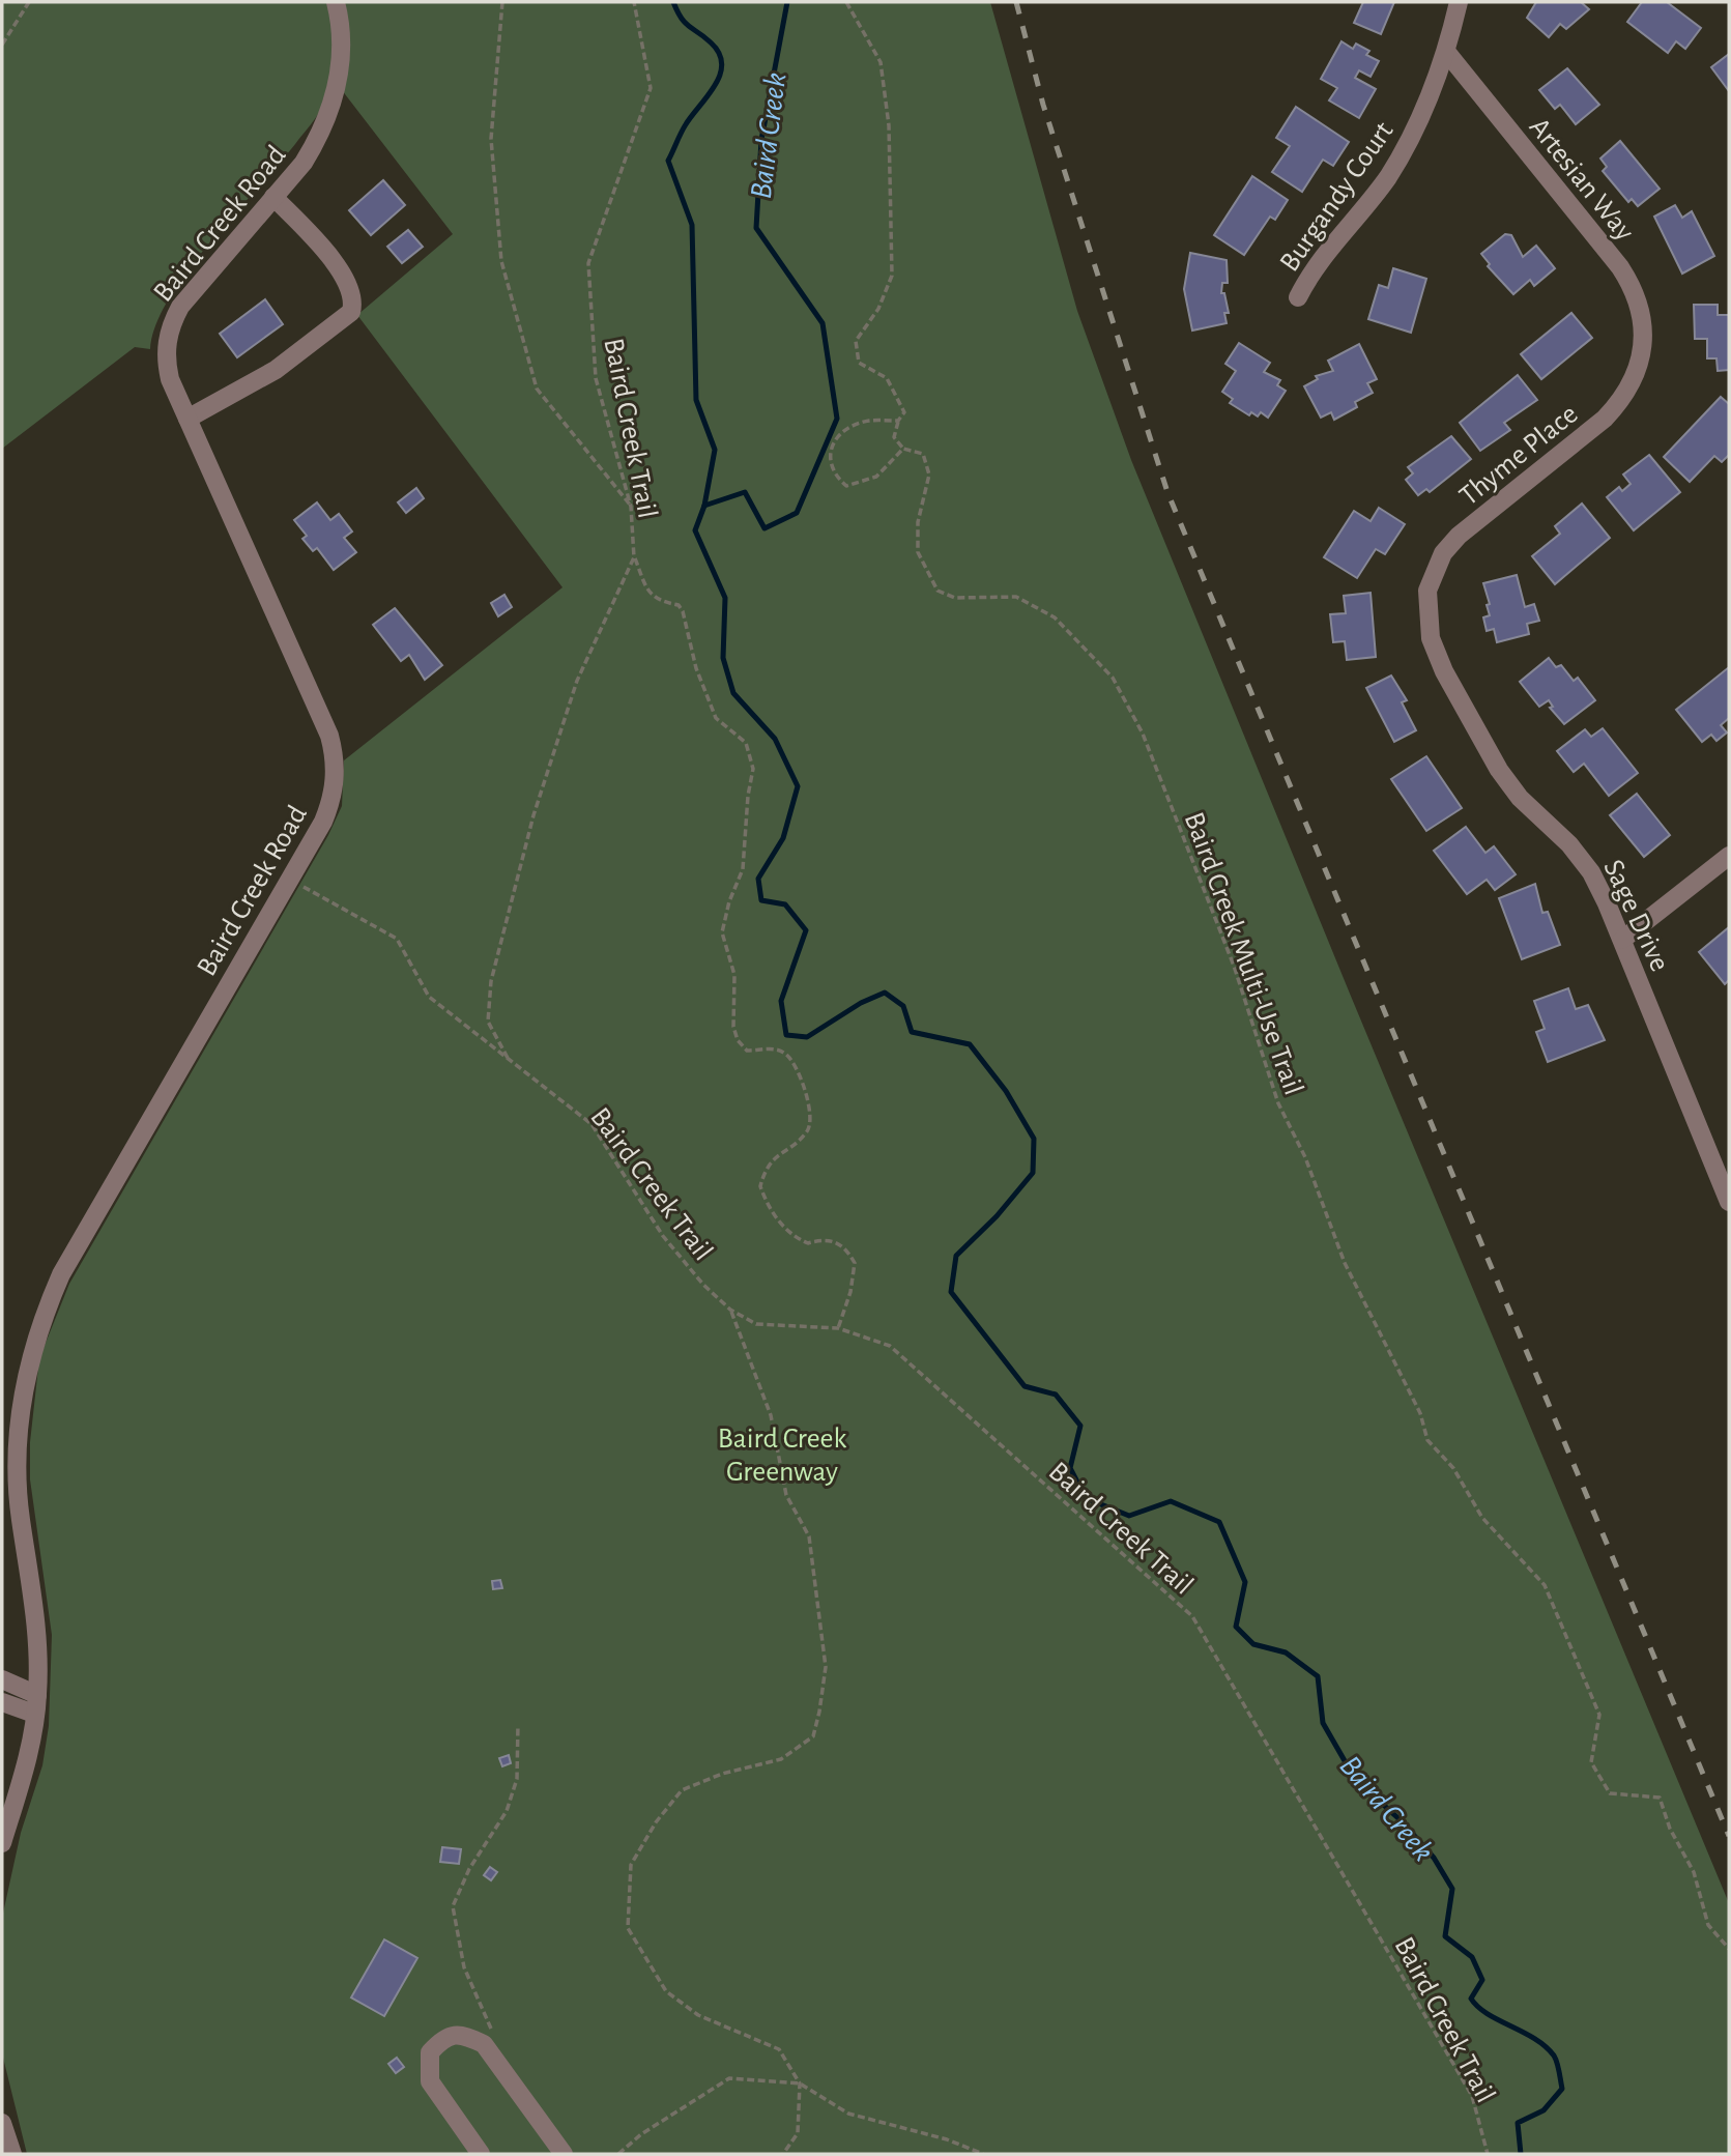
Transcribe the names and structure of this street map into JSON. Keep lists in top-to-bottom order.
{
  "streets": {
    "street": [
      "Artesian Way",
      "Burgandy Court",
      "Baird Creek Road",
      "Thyme Place",
      "Sage Drive"
    ],
    "path": ["Baird Creek Trail", "Baird Creek Multi-Use Trail"]
  },
  "crossings": [
    ["Artesian Way", "Burgandy Court"],
    ["Artesian Way", "Thyme Place"],
    ["Thyme Place", "Sage Drive"]
  ],
  "water": ["Baird Creek"],
  "parks": ["Baird Creek Greenway"]
}
